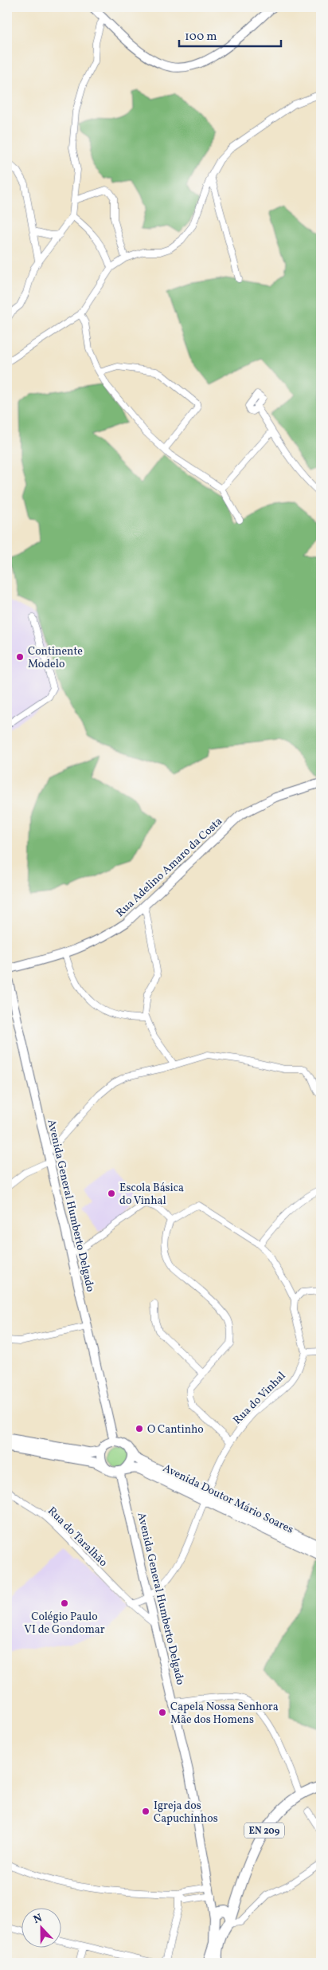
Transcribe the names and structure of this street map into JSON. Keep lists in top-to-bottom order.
{
  "streets": {
    "main road": ["Avenida Doutor Mário Soares", "EN 209"],
    "street": [
      "Rua Adelino Amaro da Costa",
      "Avenida General Humberto Delgado",
      "Rua do Vinhal",
      "Rua do Taralhão"
    ]
  },
  "crossings": [
    ["Avenida General Humberto Delgado", "Rua do Vinhal"],
    ["Avenida General Humberto Delgado", "Avenida Doutor Mário Soares"],
    ["Avenida General Humberto Delgado", "Rua do Taralhão"],
    ["Avenida General Humberto Delgado", "EN 209"],
    ["Rua do Vinhal", "Avenida Doutor Mário Soares"]
  ],
  "places": [
    "Continente Modelo",
    "Escola Básica do Vinhal",
    "O Cantinho",
    "Colégio Paulo VI de Gondomar",
    "Capela Nossa Senhora Mãe dos Homens",
    "Igreja dos Capuchinhos"
  ],
  "scale_bar": "100 m",
  "north": "top"
}
